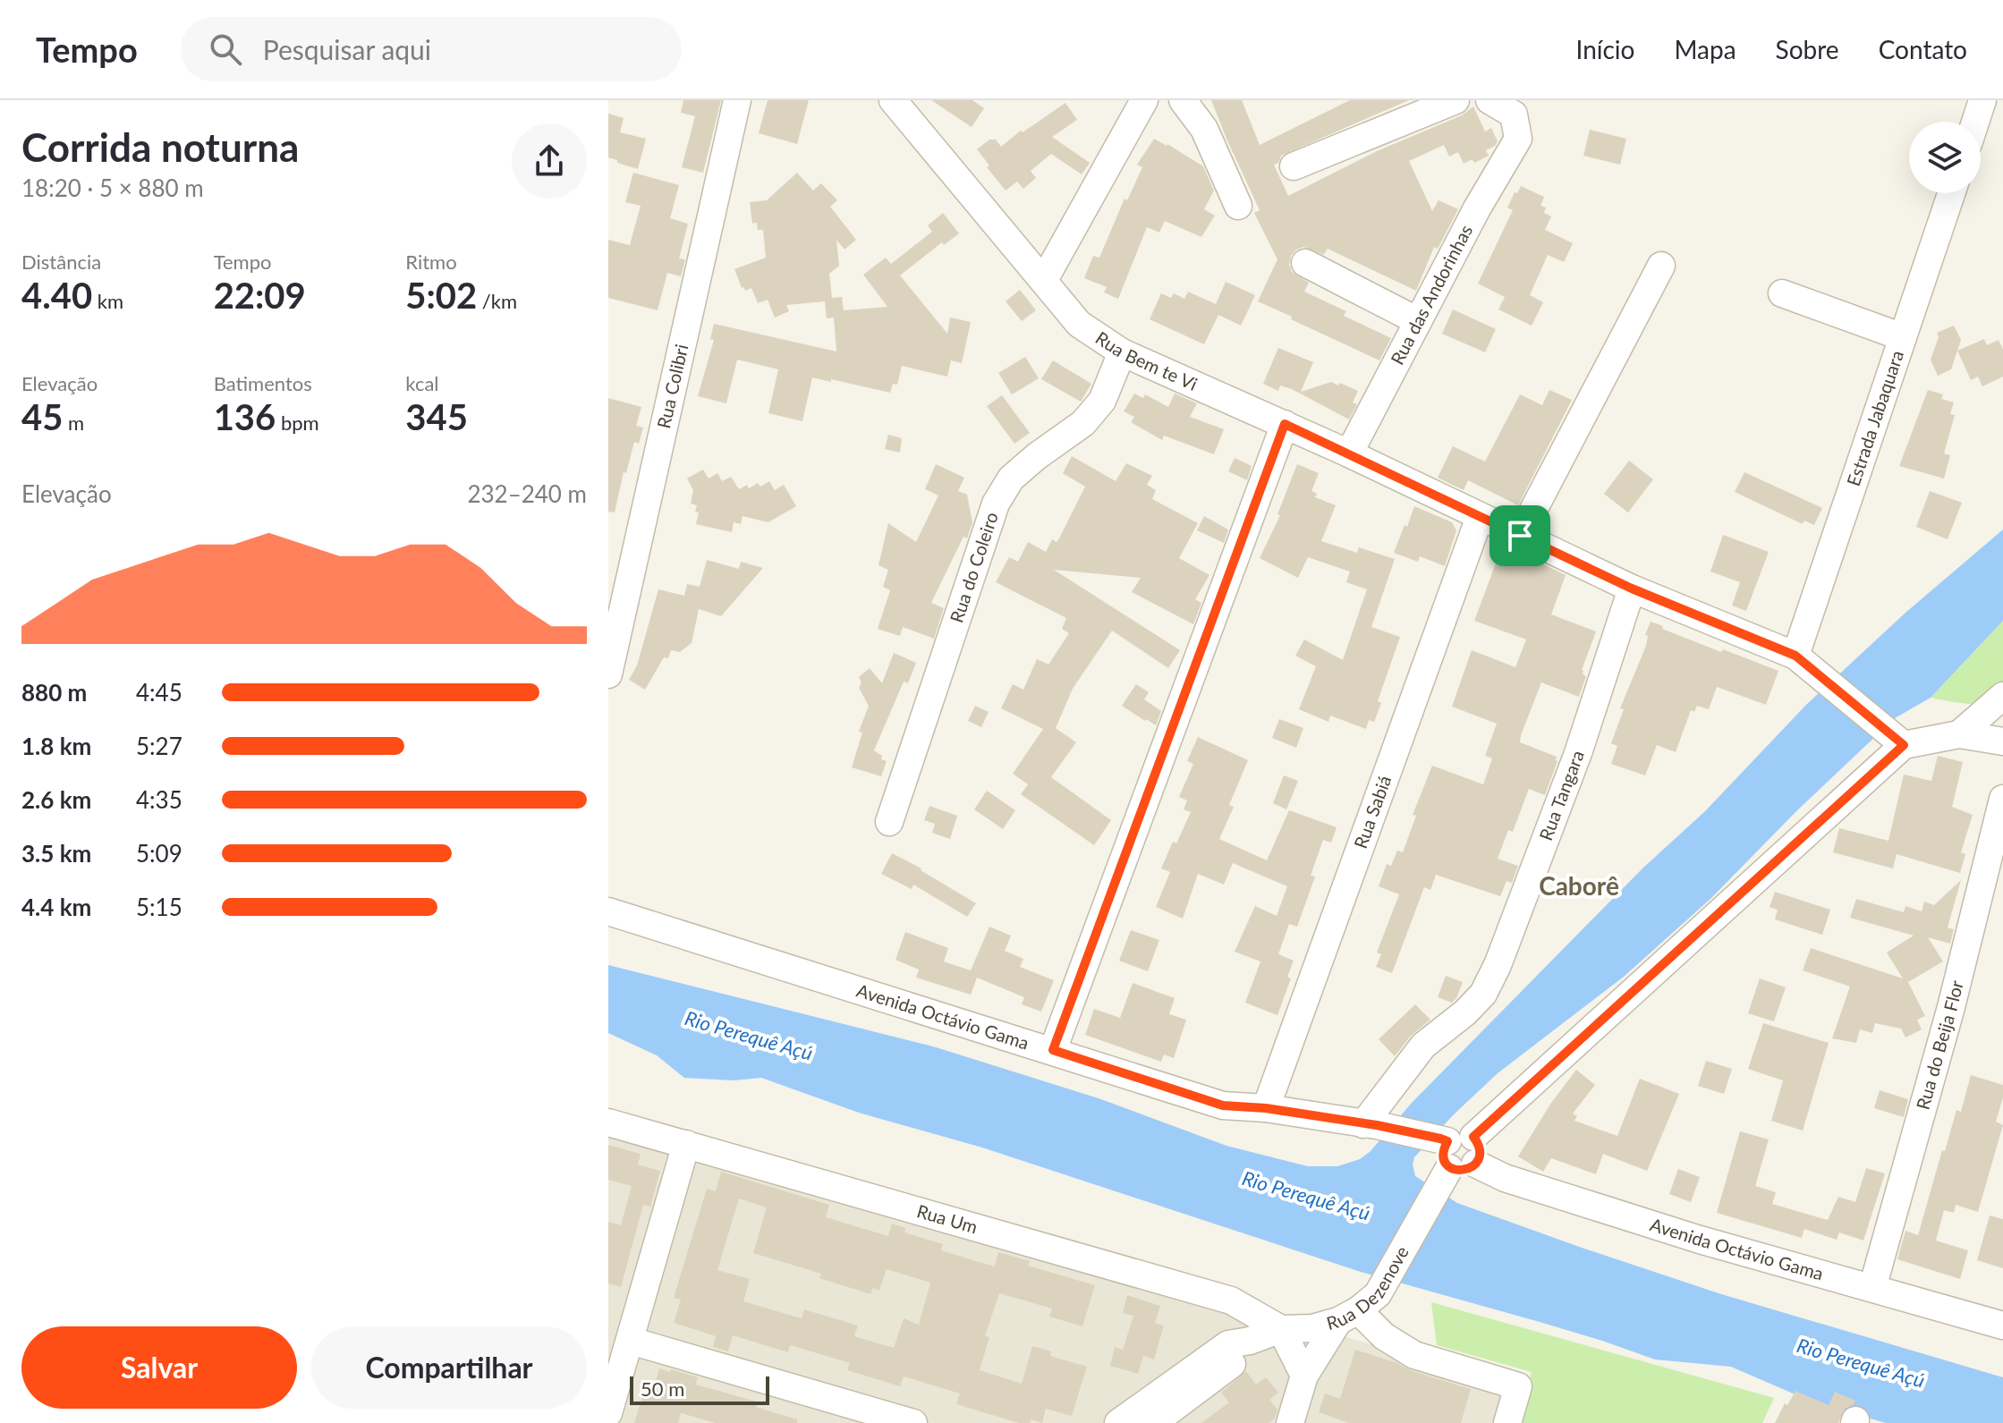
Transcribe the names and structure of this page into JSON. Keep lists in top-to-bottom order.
{
  "streets": {
    "street": [
      "Rua das Andorinhas",
      "Rua Bem te Vi",
      "Rua Colibri",
      "Estrada Jabaquara",
      "Rua do Coleiro",
      "Rua Tangara",
      "Rua Sabiá",
      "Avenida Octávio Gama",
      "Rua do Beija Flor",
      "Rua Um",
      "Rua Dezenove"
    ]
  },
  "crossings": [
    ["Rua das Andorinhas", "Rua Bem te Vi"],
    ["Rua Bem te Vi", "Estrada Jabaquara"],
    ["Rua Bem te Vi", "Rua do Coleiro"],
    ["Rua Bem te Vi", "Rua Tangara"],
    ["Rua Bem te Vi", "Rua Sabiá"],
    ["Rua Bem te Vi", "Rua Dezenove"],
    ["Rua Tangara", "Avenida Octávio Gama"],
    ["Rua Sabiá", "Avenida Octávio Gama"],
    ["Avenida Octávio Gama", "Rua do Beija Flor"],
    ["Avenida Octávio Gama", "Rua Dezenove"],
    ["Rua Um", "Rua Dezenove"]
  ],
  "districts": ["Caborê"],
  "water": ["Rio Perequê Açú"],
  "scale_bar": "50 m",
  "page": {
    "header": "Tempo",
    "search": "Pesquisar aqui",
    "nav": [
      "Início",
      "Mapa",
      "Sobre",
      "Contato"
    ],
    "heading": ["Corrida noturna", "18:20 · 5 × 880 m"],
    "stats": [
      ["Distância", "4.40 km"],
      ["Tempo", "22:09"],
      ["Ritmo", "5:02 /km"],
      ["Elevação", "45 m"],
      ["Batimentos", "136 bpm"],
      ["kcal", "345"]
    ],
    "chart": ["Elevação", "232–240 m"],
    "list": [
      {
        "name": "880 m",
        "note": "4:45"
      },
      {
        "name": "1.8 km",
        "note": "5:27"
      },
      {
        "name": "2.6 km",
        "note": "4:35"
      },
      {
        "name": "3.5 km",
        "note": "5:09"
      },
      {
        "name": "4.4 km",
        "note": "5:15"
      }
    ],
    "buttons": ["Salvar", "Compartilhar"],
    "scale": "50 m"
  }
}
